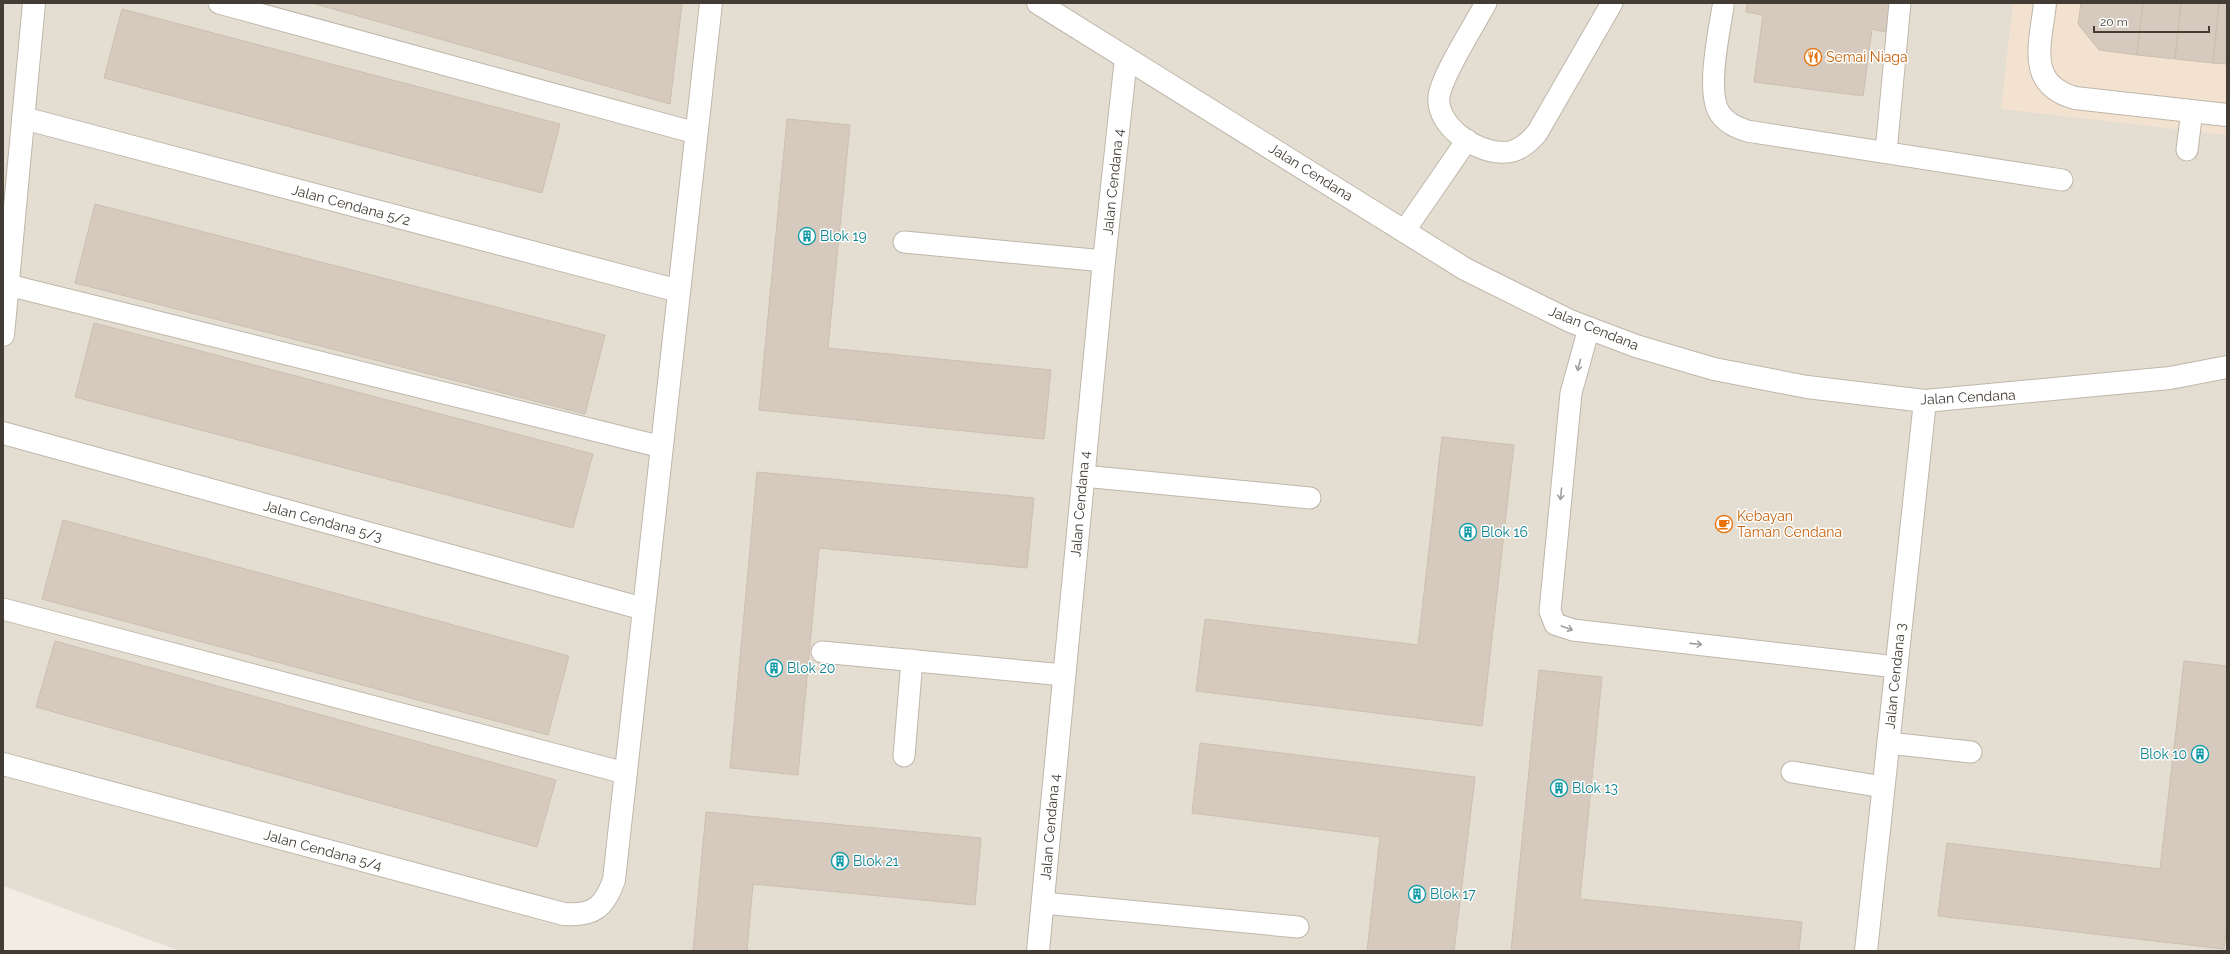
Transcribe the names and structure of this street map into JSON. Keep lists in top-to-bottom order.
{
  "streets": {
    "street": [
      "Jalan Cendana",
      "Jalan Cendana 4",
      "Jalan Cendana 5/2",
      "Jalan Cendana 5/3",
      "Jalan Cendana 3",
      "Jalan Cendana 5/4"
    ]
  },
  "crossings": [
    ["Jalan Cendana", "Jalan Cendana 4"],
    ["Jalan Cendana", "Jalan Cendana 3"],
    ["Jalan Cendana 5/2", "Jalan Cendana 5/4"],
    ["Jalan Cendana 5/3", "Jalan Cendana 5/4"]
  ],
  "places": {
    "restaurant": ["Semai Niaga"],
    "building": [
      "Blok 19",
      "Blok 16",
      "Blok 20",
      "Blok 10",
      "Blok 13",
      "Blok 21",
      "Blok 17"
    ],
    "cafe": ["Kebayan Taman Cendana"]
  },
  "scale_bar": "20 m"
}
